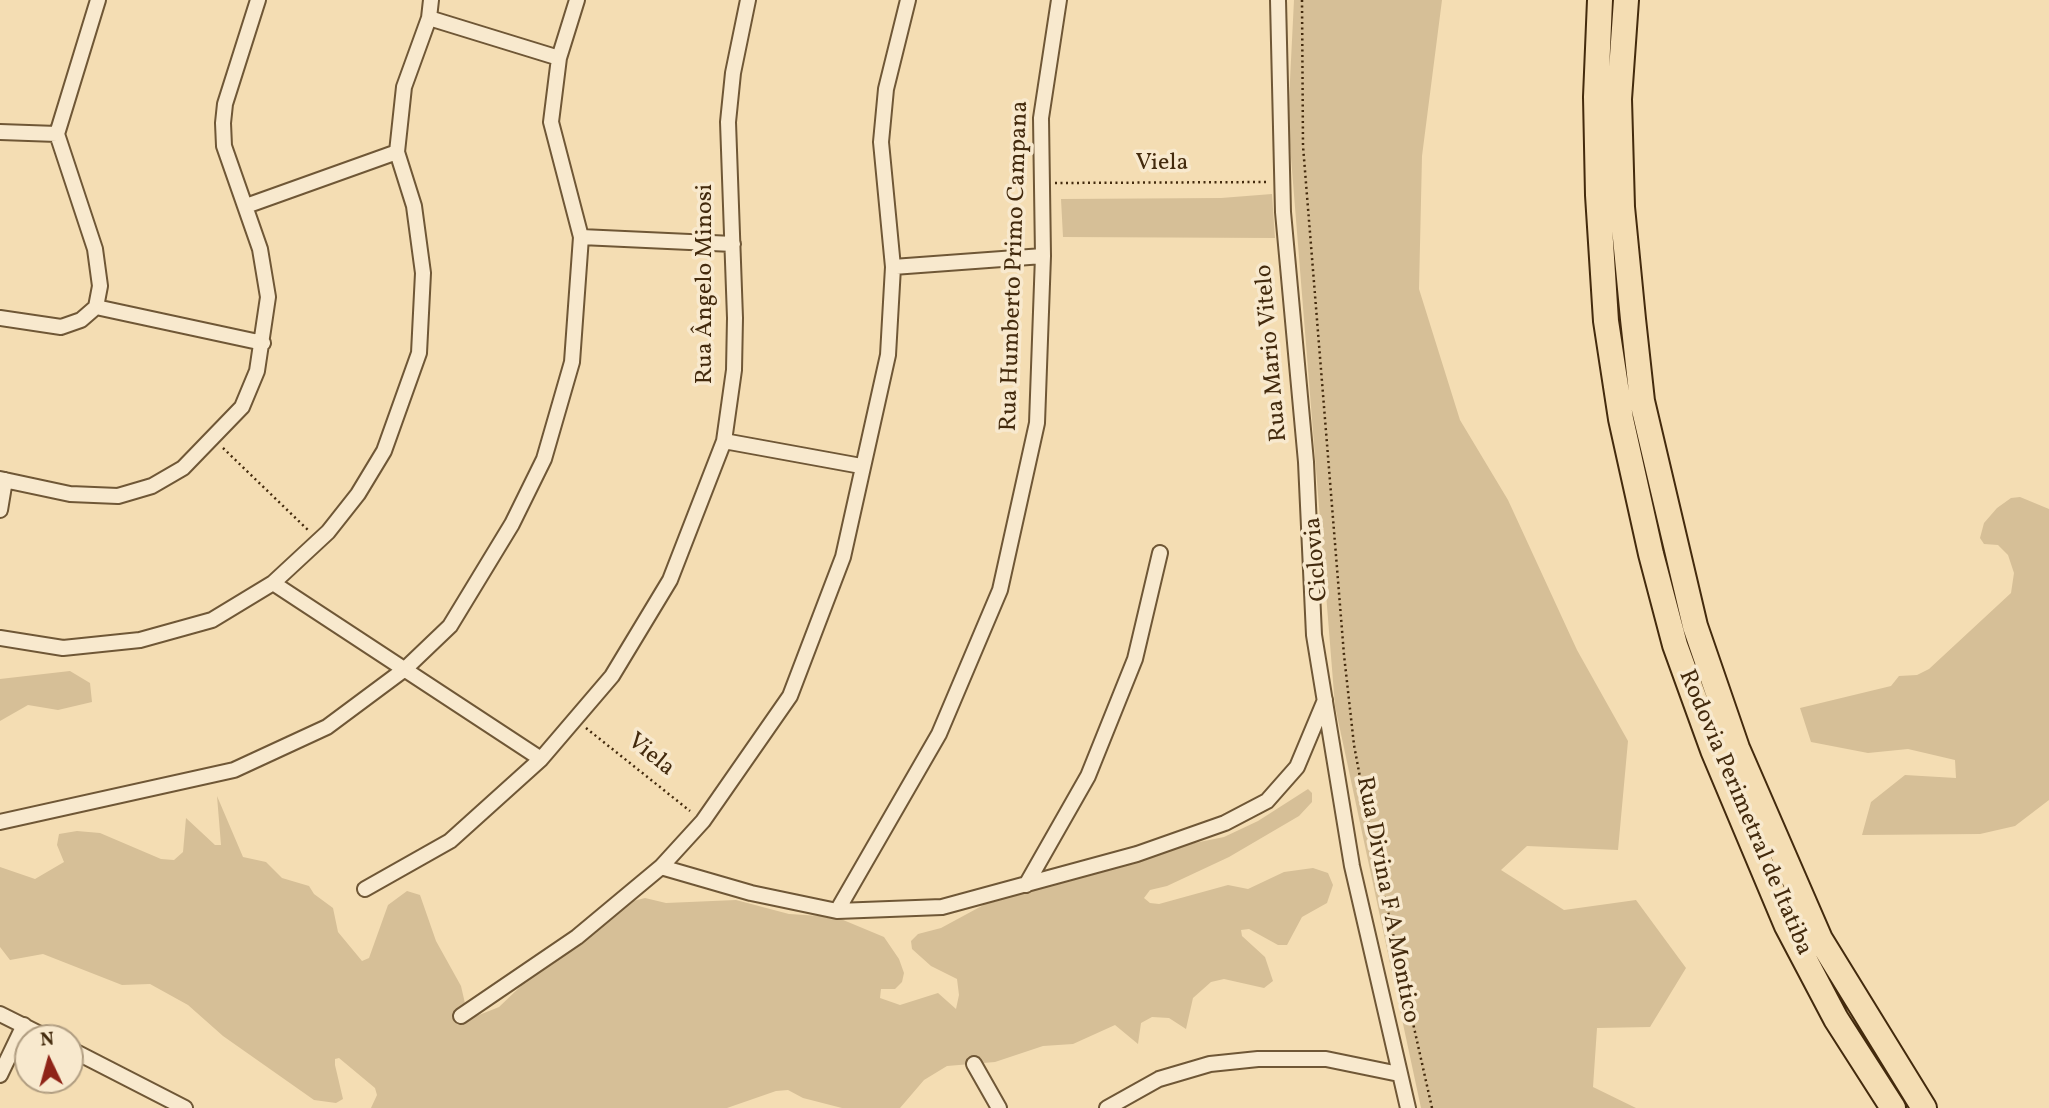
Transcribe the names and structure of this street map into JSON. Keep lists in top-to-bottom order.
{
  "streets": {
    "highway": ["Rodovia Perimetral de Itatiba"],
    "street": [
      "Rua Humberto Primo Campana",
      "Rua Ângelo Minosi",
      "Rua Mario Vitelo",
      "Rua Divina F A Montico"
    ],
    "path": ["Viela", "Ciclovia"]
  },
  "crossings": [
    ["Viela", "Rua Humberto Primo Campana"],
    ["Viela", "Rua Ângelo Minosi"],
    ["Viela", "Rua Mario Vitelo"],
    ["Rua Mario Vitelo", "Rua Divina F A Montico"]
  ],
  "north": "top"
}
